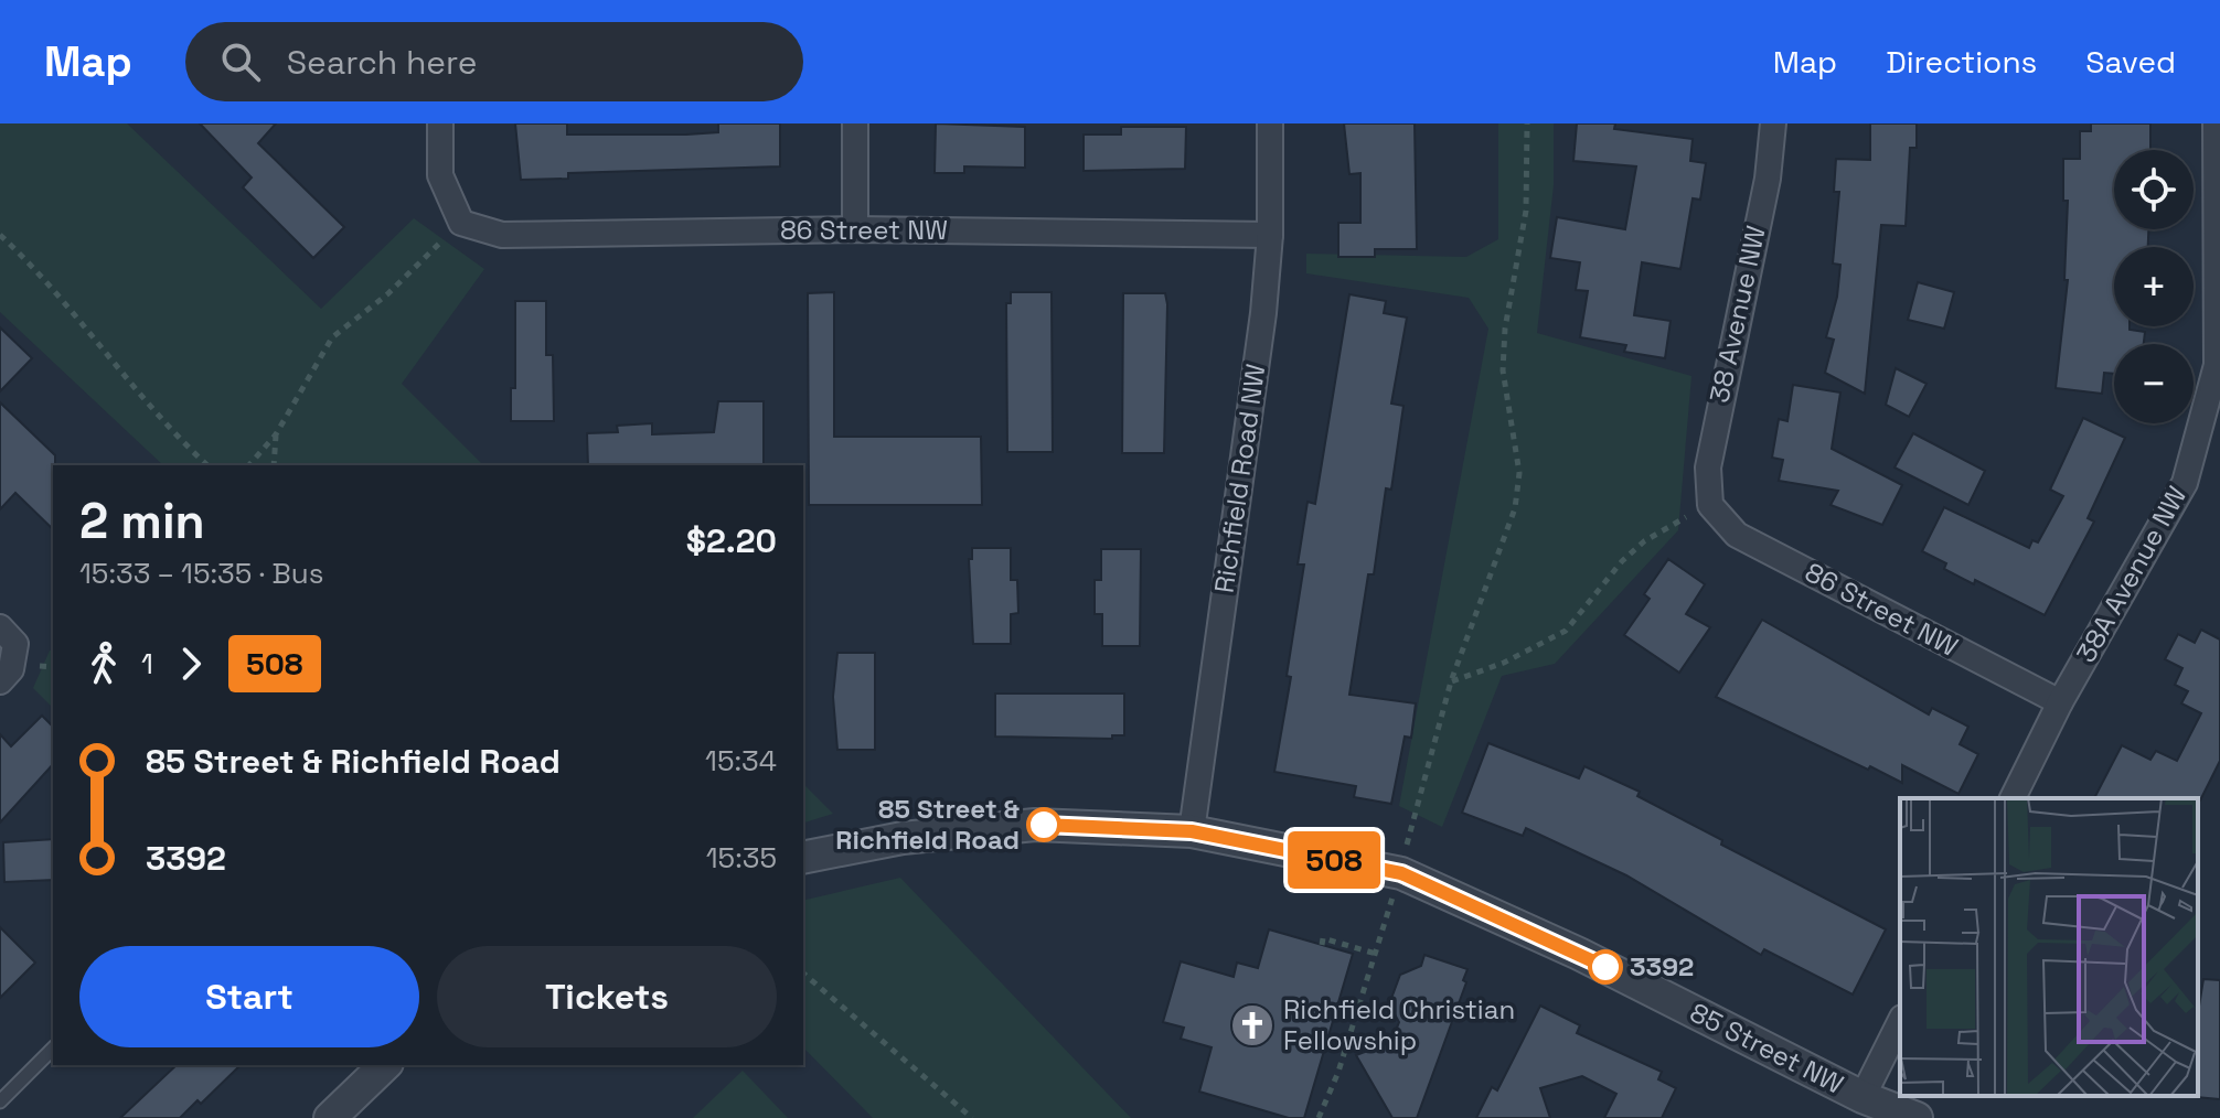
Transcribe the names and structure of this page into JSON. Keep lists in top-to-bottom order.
{
  "streets": {
    "street": [
      "86 Street NW",
      "38 Avenue NW",
      "Richfield Road NW",
      "38A Avenue NW",
      "85 Street NW"
    ]
  },
  "crossings": [
    ["86 Street NW", "38 Avenue NW"],
    ["86 Street NW", "Richfield Road NW"],
    ["86 Street NW", "38A Avenue NW"],
    ["Richfield Road NW", "85 Street NW"]
  ],
  "places": {
    "other": ["85 Street & Richfield Road", "3392"],
    "church": ["Richfield Christian Fellowship"]
  },
  "lines": ["bus line 508"],
  "page": {
    "header": "Map",
    "search": "Search here",
    "nav": ["Map", "Directions", "Saved"],
    "on_map": "508",
    "map_buttons": ["+", "−"],
    "heading": ["2 min", "15:33 – 15:35 · Bus", "$2.20"],
    "legs": ["1", "508"],
    "list": [
      {
        "name": "85 Street & Richfield Road",
        "value": "15:34"
      },
      {
        "name": "3392",
        "value": "15:35"
      }
    ],
    "buttons": ["Start", "Tickets"]
  }
}
